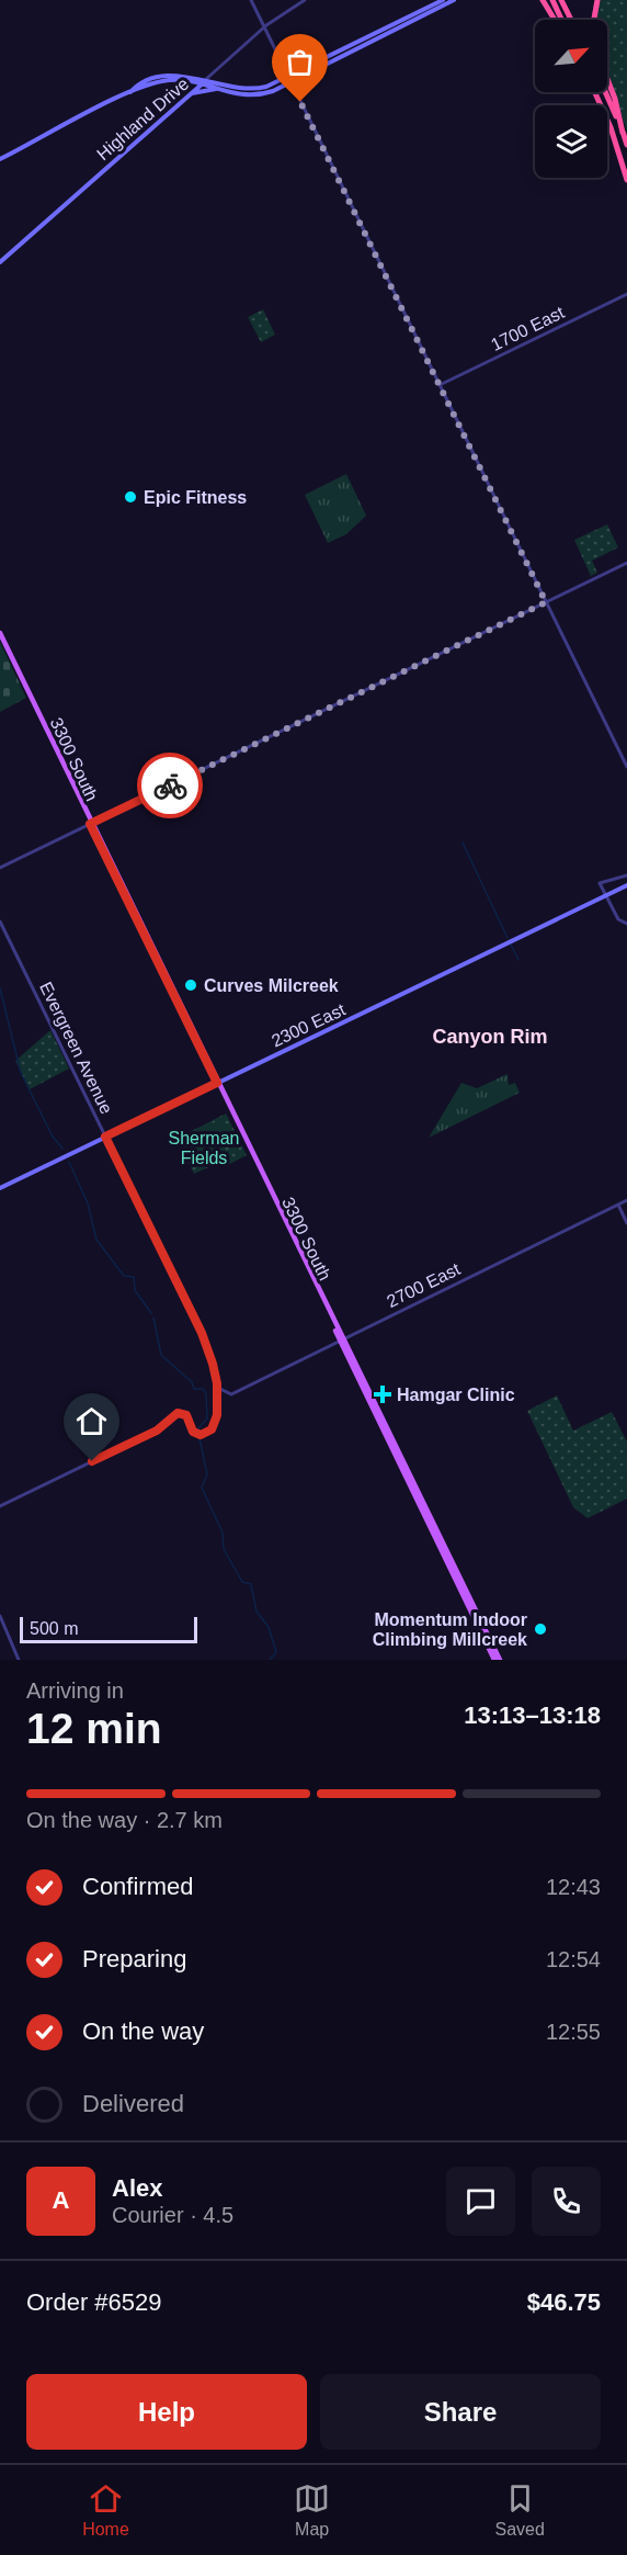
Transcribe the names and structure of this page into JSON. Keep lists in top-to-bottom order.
{
  "streets": {
    "main road": ["Highland Drive", "3300 South", "2300 East"],
    "street": ["1700 East", "Evergreen Avenue", "2700 East"]
  },
  "crossings": [
    ["3300 South", "2300 East"],
    ["3300 South", "2700 East"],
    ["2300 East", "Evergreen Avenue"],
    ["Evergreen Avenue", "2700 East"]
  ],
  "districts": ["Canyon Rim"],
  "parks": ["Sherman Fields"],
  "places": {
    "other": ["Epic Fitness", "Curves Milcreek", "Momentum Indoor Climbing Millcreek"],
    "health": ["Hamgar Clinic"]
  },
  "scale_bar": "500 m",
  "north": "top right",
  "page": {
    "scale": "500 m",
    "heading": ["12 min", "Arriving in", "13:13–13:18"],
    "panel": [
      "Alex",
      "Courier · 4.5",
      "Order #6529",
      "$46.75"
    ],
    "bar": "On the way · 2.7 km",
    "list": [
      ["Confirmed", "12:43"],
      ["Preparing", "12:54"],
      ["On the way", "12:55"],
      "Delivered"
    ],
    "round": "A",
    "buttons": ["Help", "Share"],
    "tabs": ["Home", "Map", "Saved"]
  }
}
